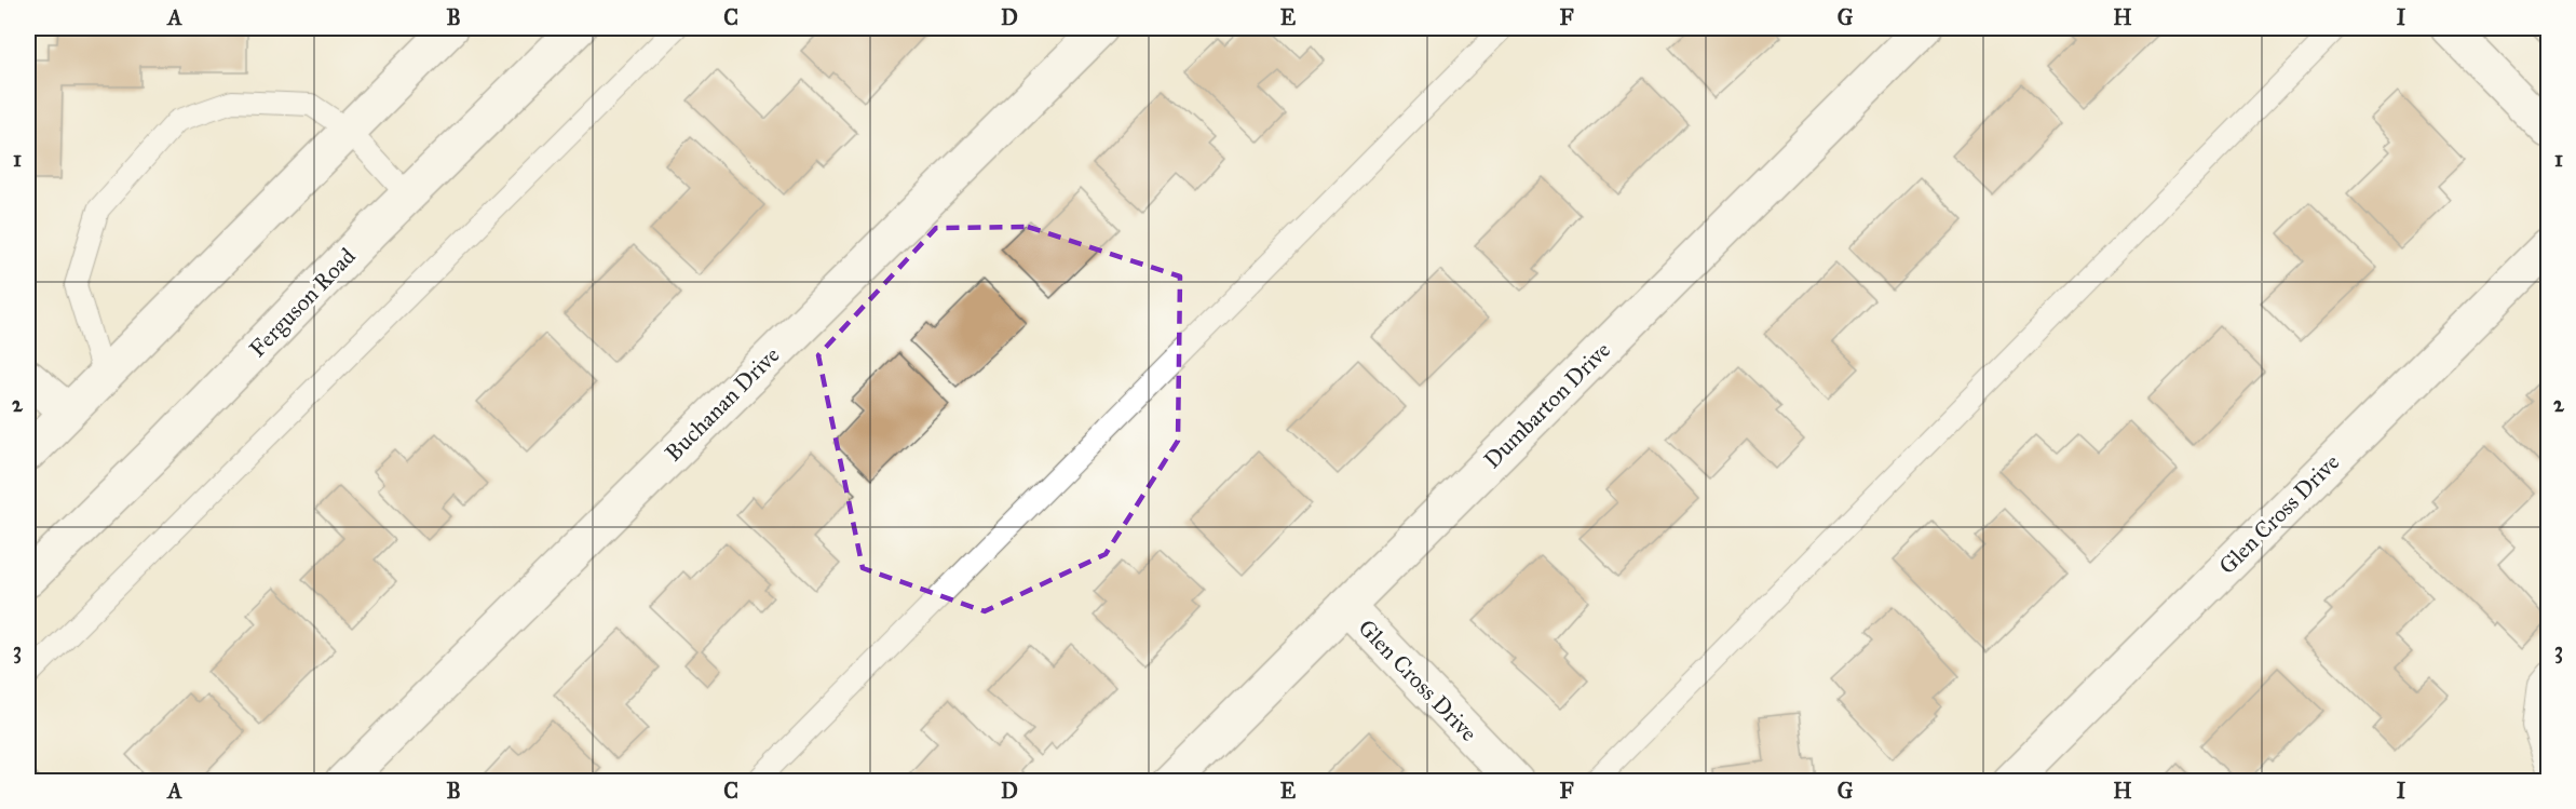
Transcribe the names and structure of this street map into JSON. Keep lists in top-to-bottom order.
{
  "streets": {
    "street": [
      "Ferguson Road",
      "Buchanan Drive",
      "Dumbarton Drive",
      "Glen Cross Drive"
    ]
  },
  "crossings": [
    ["Dumbarton Drive", "Glen Cross Drive"]
  ],
  "grid": {
    "columns": [
      "A",
      "B",
      "C",
      "D",
      "E",
      "F",
      "G",
      "H",
      "I"
    ],
    "rows": ["1", "2", "3"]
  }
}
